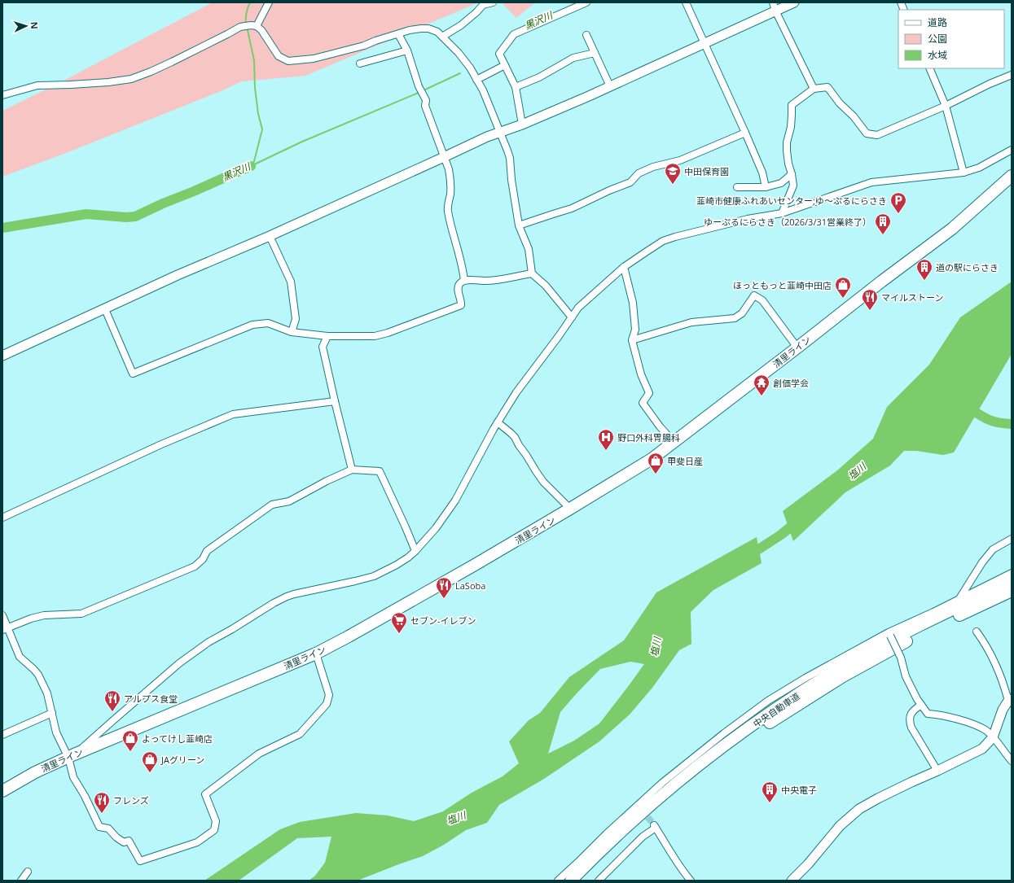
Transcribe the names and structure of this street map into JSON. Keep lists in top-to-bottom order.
{
  "streets": {
    "highway": ["清里ライン", "中央自動車道"]
  },
  "water": ["黒沢川", "塩川"],
  "places": {
    "school or university": ["中田保育園"],
    "parking": ["韮崎市健康ふれあいセンター;ゆ～ぷるにらさき"],
    "building": ["ゆーぷるにらさき（2026/3/31営業終了）", "道の駅にらさき", "中央電子"],
    "shop": [
      "ほっともっと韮崎中田店",
      "甲斐日産",
      "よってけし韮崎店",
      "JAグリーン"
    ],
    "restaurant": [
      "マイルストーン",
      "LaSoba",
      "アルプス食堂",
      "フレンズ"
    ],
    "temple": ["創価学会"],
    "hospital": ["野口外科胃腸科"],
    "supermarket": ["セブン-イレブン"]
  },
  "legend": ["道路", "公園", "水域"],
  "north": "right"
}
